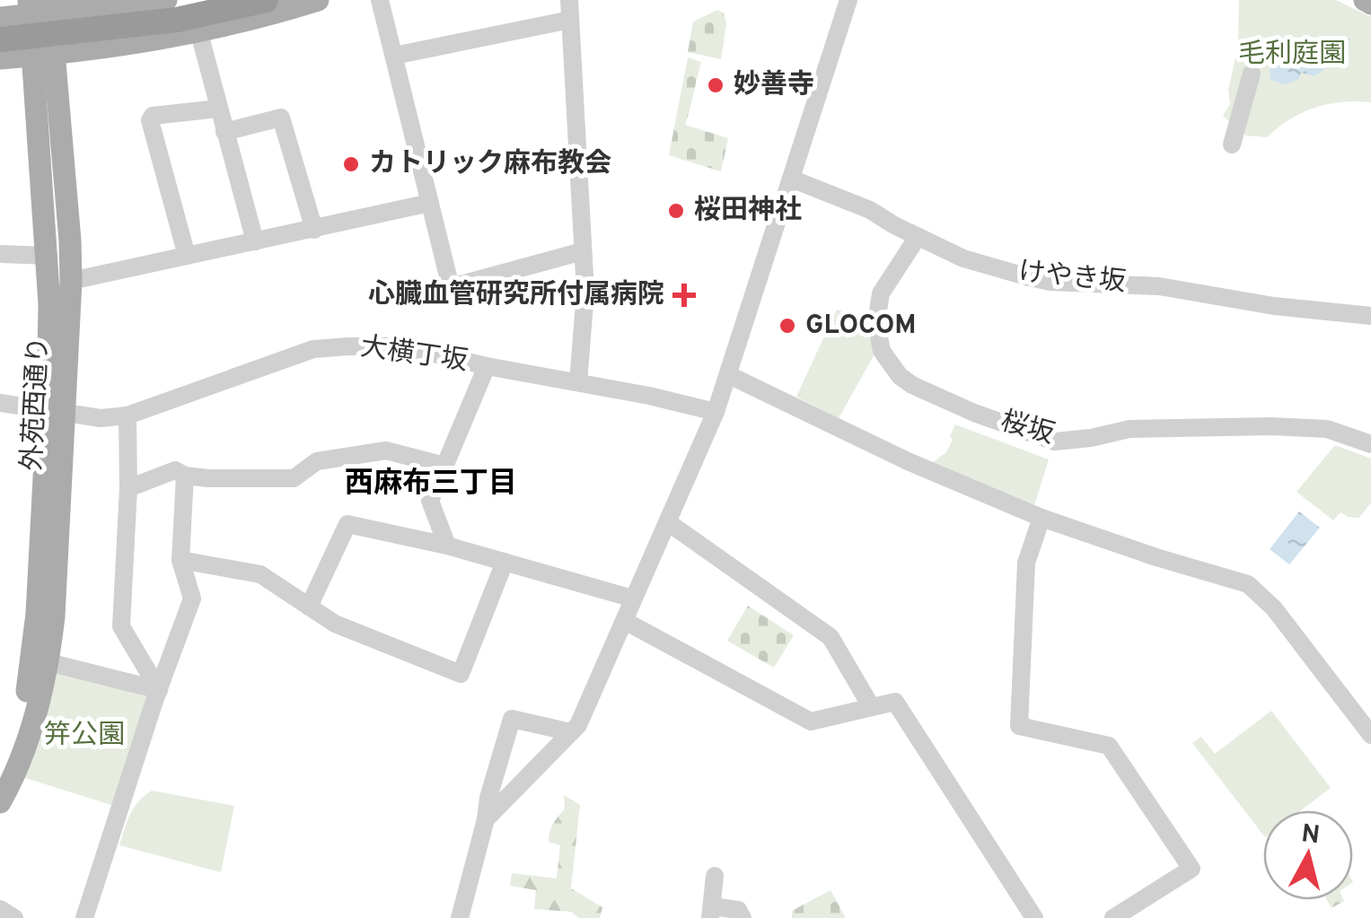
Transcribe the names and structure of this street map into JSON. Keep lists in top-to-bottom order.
{
  "streets": {
    "main road": ["外苑西通り"],
    "street": ["けやき坂", "大横丁坂", "桜坂"]
  },
  "crossings": [
    ["けやき坂", "桜坂"],
    ["大横丁坂", "外苑西通り"]
  ],
  "districts": ["西麻布三丁目"],
  "parks": ["毛利庭園", "笄公園"],
  "places": {
    "other": [
      "妙善寺",
      "カトリック麻布教会",
      "桜田神社",
      "GLOCOM"
    ],
    "health": ["心臓血管研究所付属病院"]
  },
  "north": "top"
}
